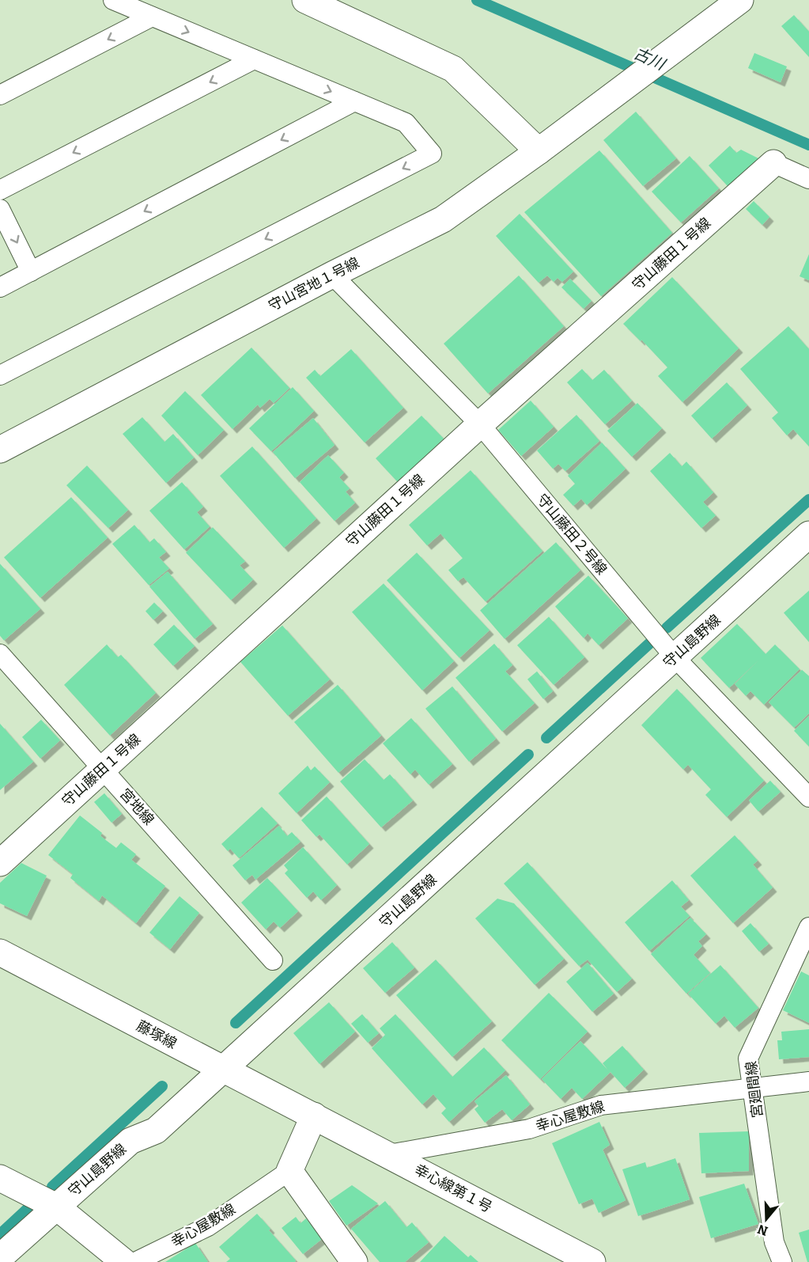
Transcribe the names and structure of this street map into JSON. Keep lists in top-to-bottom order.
{
  "streets": {
    "street": [
      "守山藤田１号線",
      "守山宮地１号線",
      "守山島野線",
      "藤塚線",
      "幸心線第１号"
    ],
    "lane": [
      "守山藤田２号線",
      "宮地線",
      "宮廻間線",
      "幸心屋敷線"
    ]
  },
  "crossings": [
    ["守山藤田１号線", "守山藤田２号線"],
    ["守山藤田１号線", "宮地線"],
    ["守山宮地１号線", "守山藤田２号線"],
    ["守山藤田２号線", "守山島野線"],
    ["守山島野線", "藤塚線"],
    ["藤塚線", "幸心線第１号"],
    ["宮廻間線", "幸心屋敷線"],
    ["幸心屋敷線", "幸心線第１号"]
  ],
  "water": ["古川"],
  "north": "bottom"
}
